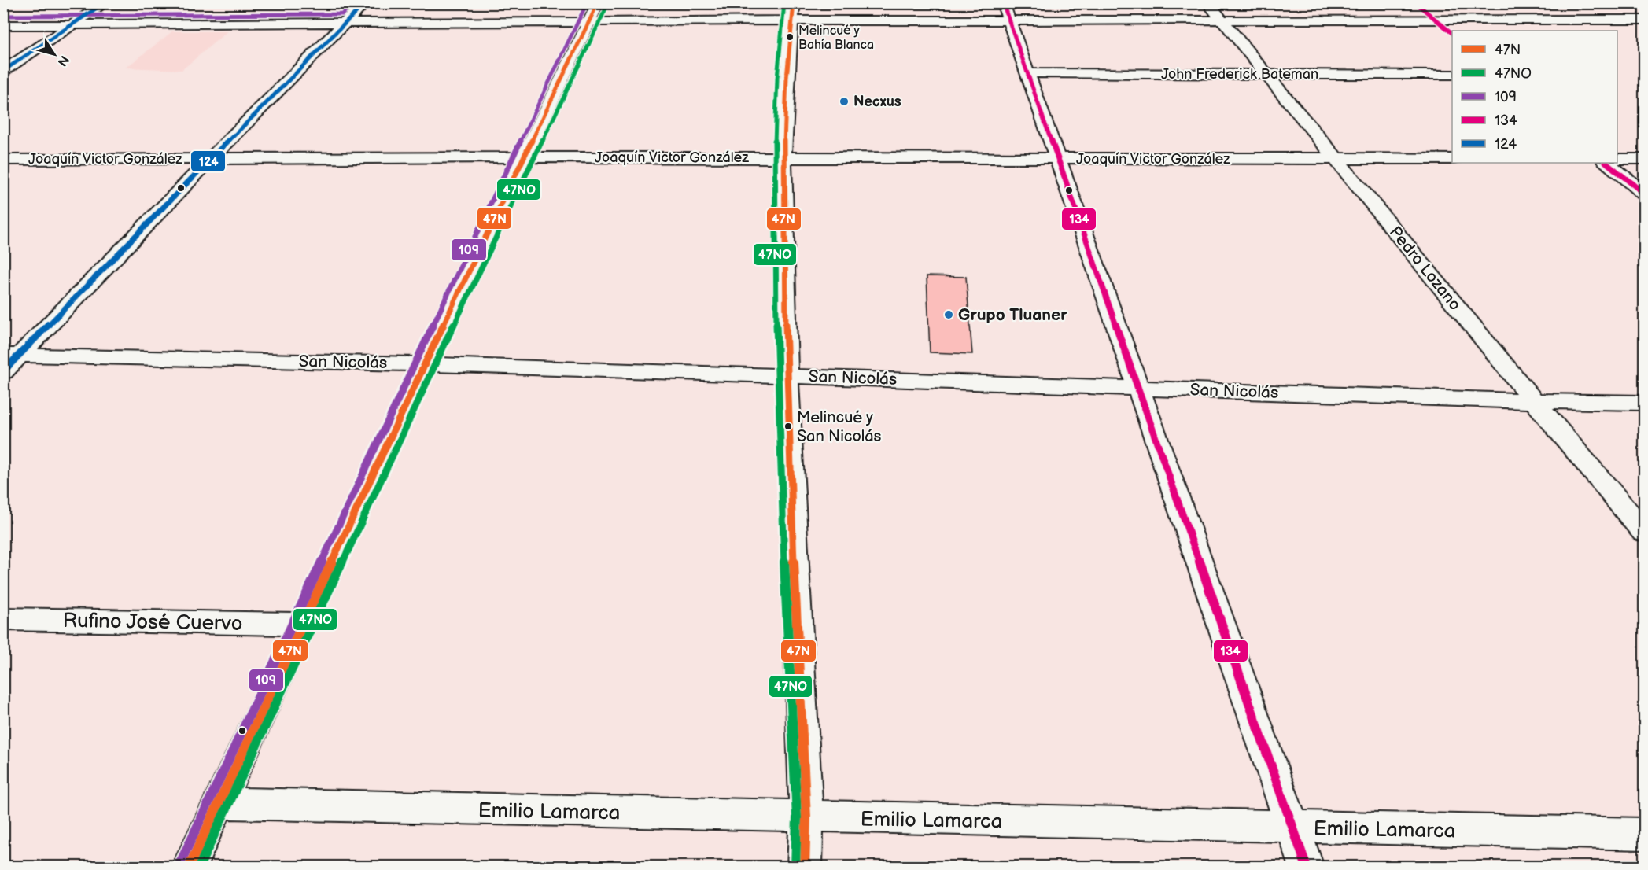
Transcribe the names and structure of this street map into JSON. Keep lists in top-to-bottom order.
{
  "streets": {
    "street": [
      "John Frederick Bateman",
      "Joaquín Victor González",
      "Pedro Lozano",
      "San Nicolás",
      "Rufino José Cuervo",
      "Emilio Lamarca"
    ]
  },
  "crossings": [
    ["John Frederick Bateman", "Pedro Lozano"],
    ["Joaquín Victor González", "Pedro Lozano"],
    ["Pedro Lozano", "San Nicolás"]
  ],
  "places": [
    "Melincué y Bahía Blanca",
    "Necxus",
    "Grupo Tluaner",
    "Melincué y San Nicolás"
  ],
  "lines": [
    "transit line 47N",
    "transit line 47NO",
    "transit line 109",
    "transit line 134",
    "transit line 124"
  ],
  "legend": [
    "47N",
    "47NO",
    "109",
    "134",
    "124"
  ],
  "north": "bottom right"
}
